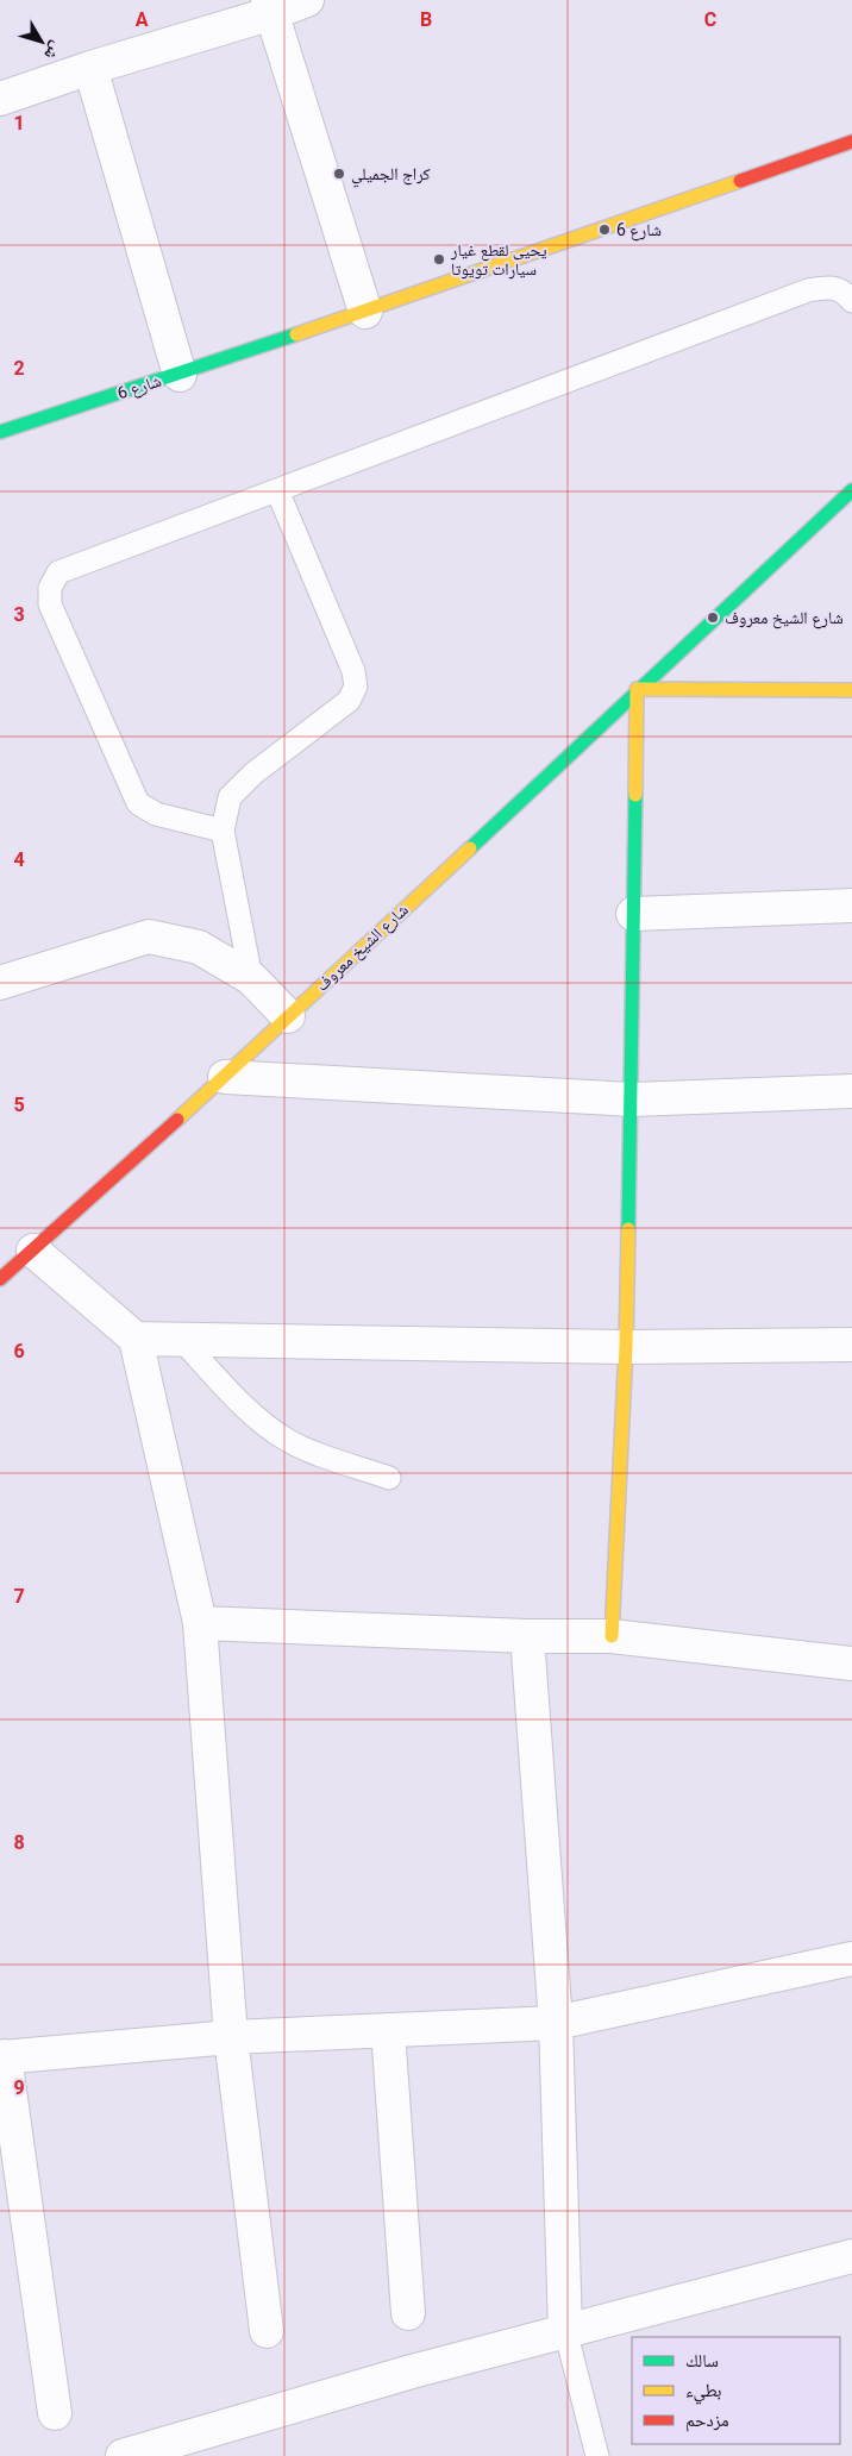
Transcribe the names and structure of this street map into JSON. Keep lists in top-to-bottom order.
{
  "streets": {
    "street": ["شارع 6", "شارع الشيخ معروف"]
  },
  "places": [
    "كراج الجميلي",
    "شارع 6",
    "يحيى لقطع غيار سيارات تويوتا",
    "شارع الشيخ معروف"
  ],
  "legend": ["سالك", "بطيء", "مزدحم"],
  "north": "bottom right",
  "grid": {
    "columns": ["A", "B", "C"],
    "rows": [
      "1",
      "2",
      "3",
      "4",
      "5",
      "6",
      "7",
      "8",
      "9"
    ]
  }
}
